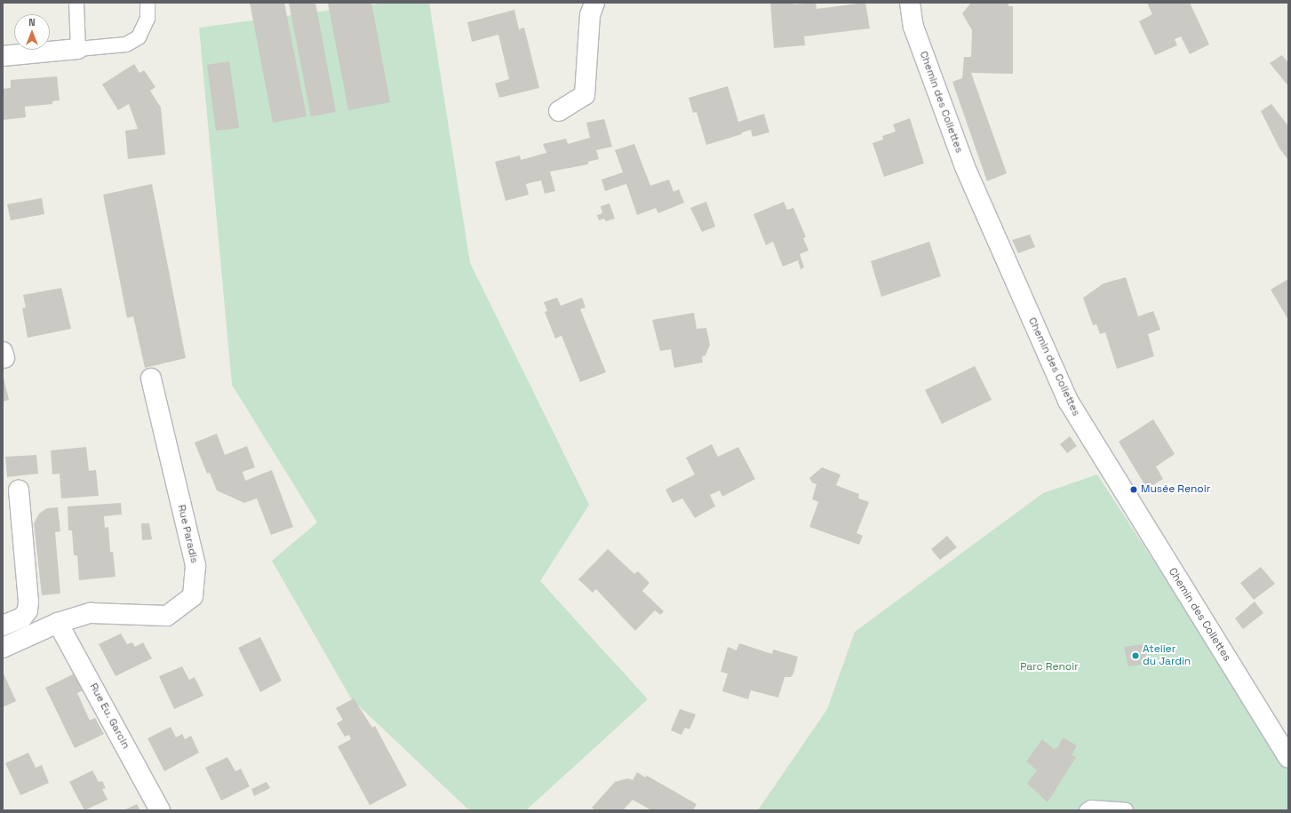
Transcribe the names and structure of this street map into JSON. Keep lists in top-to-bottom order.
{
  "streets": {
    "street": ["Chemin des Collettes", "Rue Paradis", "Rue Eu. Garcin"]
  },
  "crossings": [
    ["Rue Paradis", "Rue Eu. Garcin"]
  ],
  "parks": ["Parc Renoir"],
  "places": ["Musée Renoir", "Atelier du Jardin"],
  "north": "top"
}
